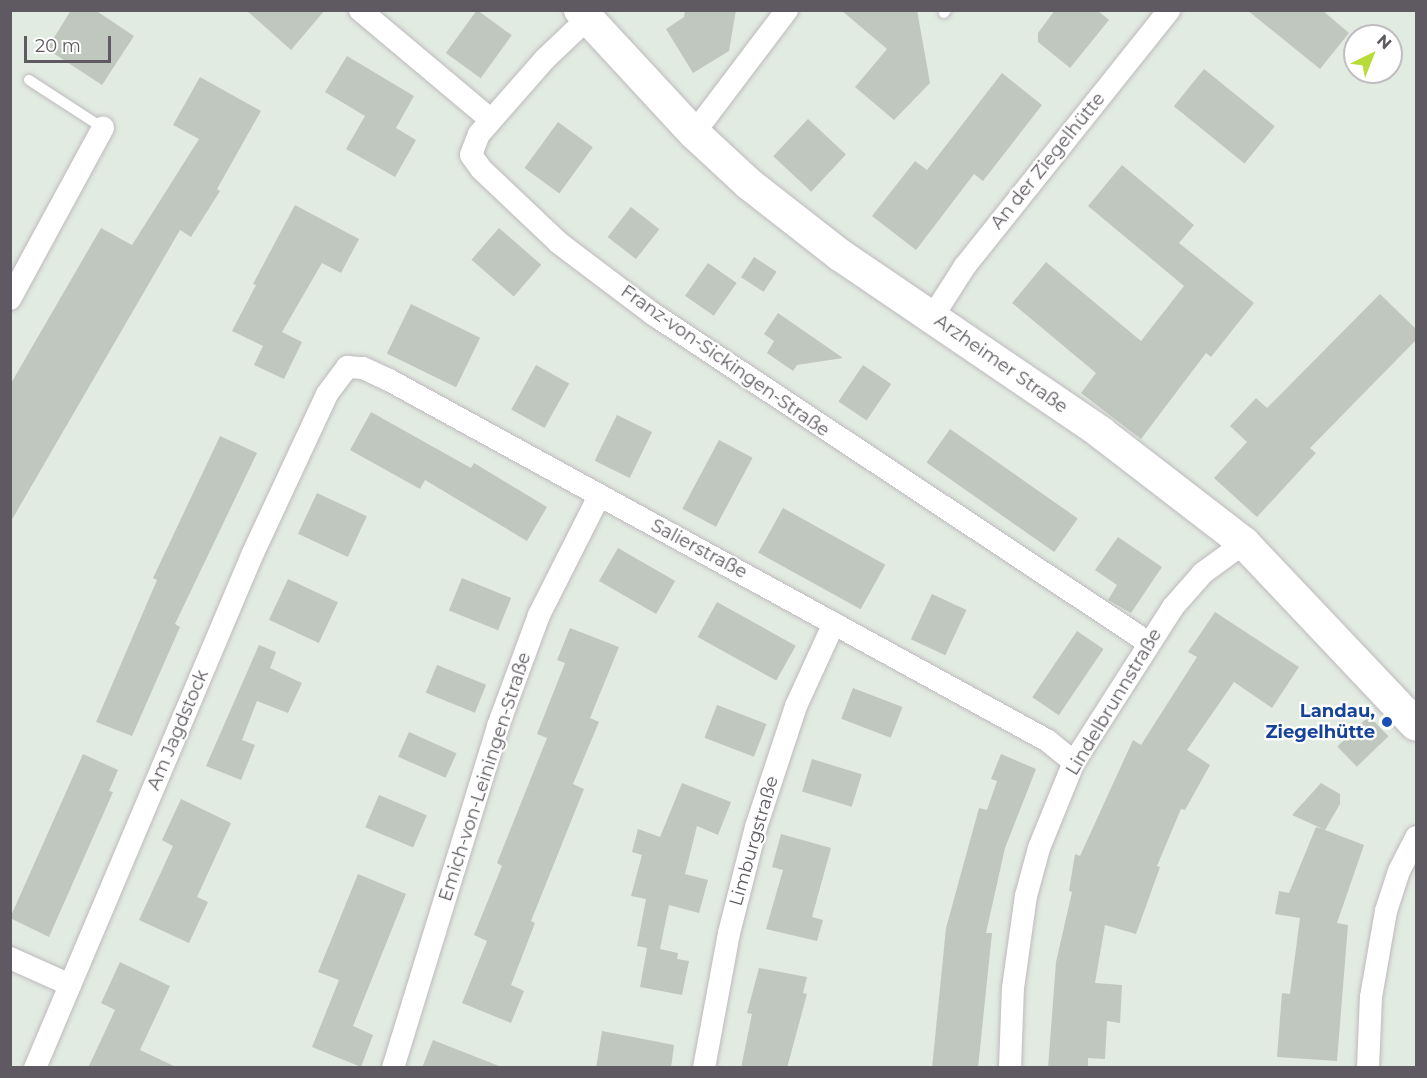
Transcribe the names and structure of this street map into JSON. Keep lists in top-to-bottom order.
{
  "streets": {
    "street": [
      "An der Ziegelhütte",
      "Franz-von-Sickingen-Straße",
      "Arzheimer Straße",
      "Salierstraße",
      "Lindelbrunnstraße",
      "Am Jagdstock",
      "Emich-von-Leiningen-Straße",
      "Limburgstraße"
    ]
  },
  "crossings": [
    ["An der Ziegelhütte", "Arzheimer Straße"],
    ["Franz-von-Sickingen-Straße", "Arzheimer Straße"],
    ["Franz-von-Sickingen-Straße", "Lindelbrunnstraße"],
    ["Arzheimer Straße", "Lindelbrunnstraße"],
    ["Salierstraße", "Lindelbrunnstraße"],
    ["Salierstraße", "Am Jagdstock"],
    ["Salierstraße", "Emich-von-Leiningen-Straße"],
    ["Salierstraße", "Limburgstraße"]
  ],
  "places": ["Landau, Ziegelhütte"],
  "scale_bar": "20 m",
  "north": "top right"
}
